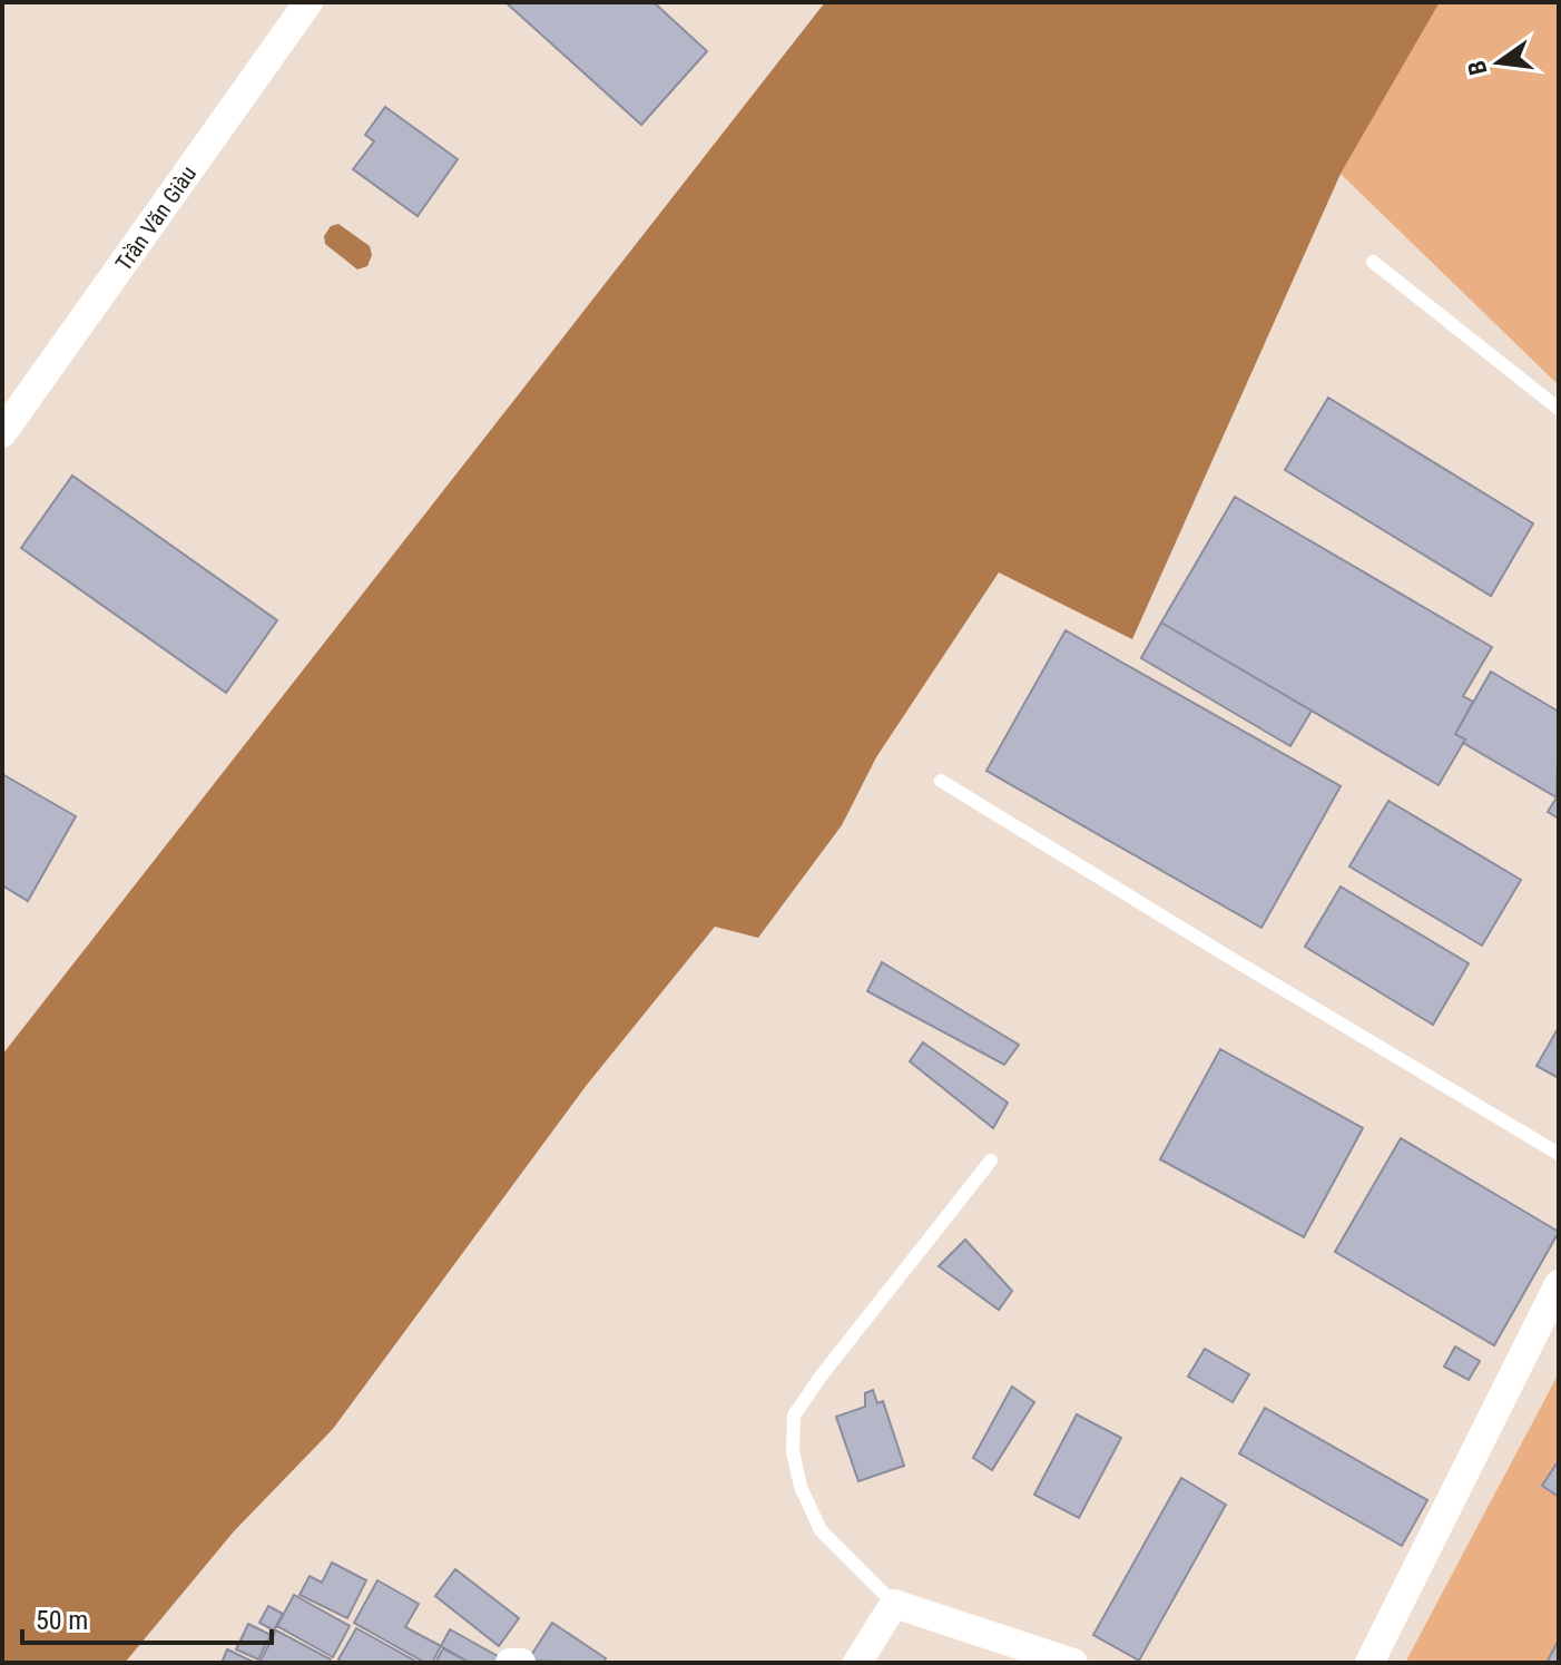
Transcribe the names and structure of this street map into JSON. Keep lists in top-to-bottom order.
{
  "streets": {
    "street": ["Trần Văn Giàu"]
  },
  "scale_bar": "50 m",
  "north": "left"
}
